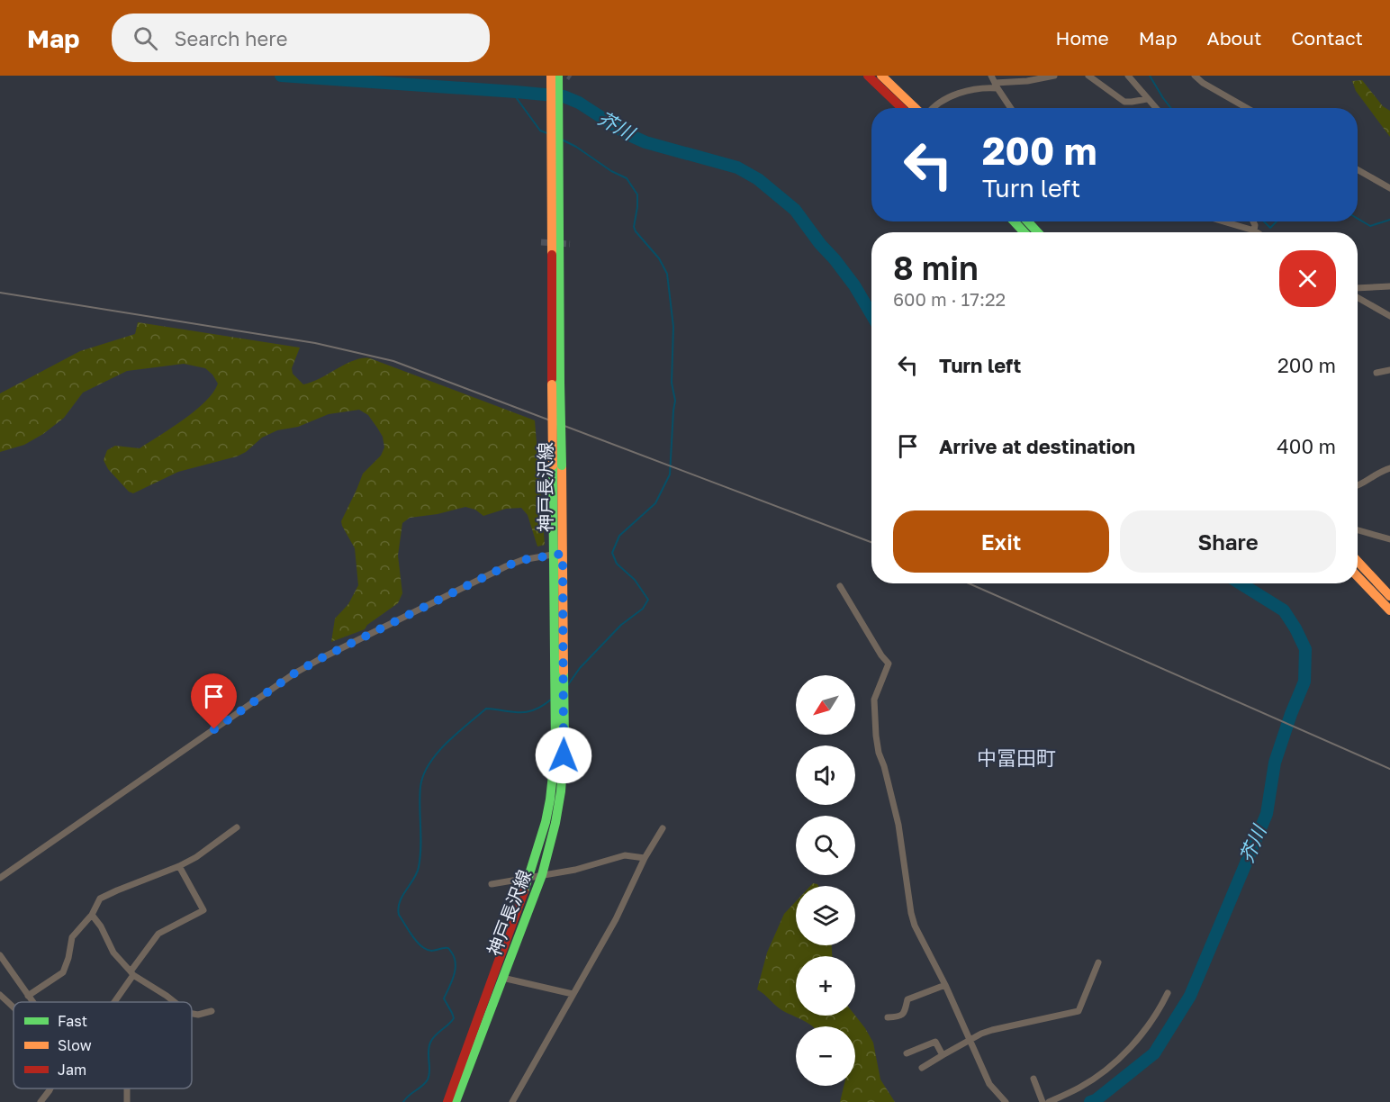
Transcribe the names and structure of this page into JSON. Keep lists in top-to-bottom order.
{
  "streets": {
    "main road": ["神戸長沢線"]
  },
  "districts": ["中冨田町"],
  "water": ["芥川"],
  "legend": ["Fast", "Slow", "Jam"],
  "north": "bottom left",
  "page": {
    "header": "Map",
    "search": "Search here",
    "nav": [
      "Home",
      "Map",
      "About",
      "Contact"
    ],
    "turn": ["200 m", "Turn left"],
    "heading": ["8 min", "600 m · 17:22"],
    "list": [
      {
        "name": "Turn left",
        "value": "200 m"
      },
      {
        "name": "Arrive at destination",
        "value": "400 m"
      }
    ],
    "buttons": ["Exit", "Share"],
    "map_buttons": ["+", "−"]
  }
}
